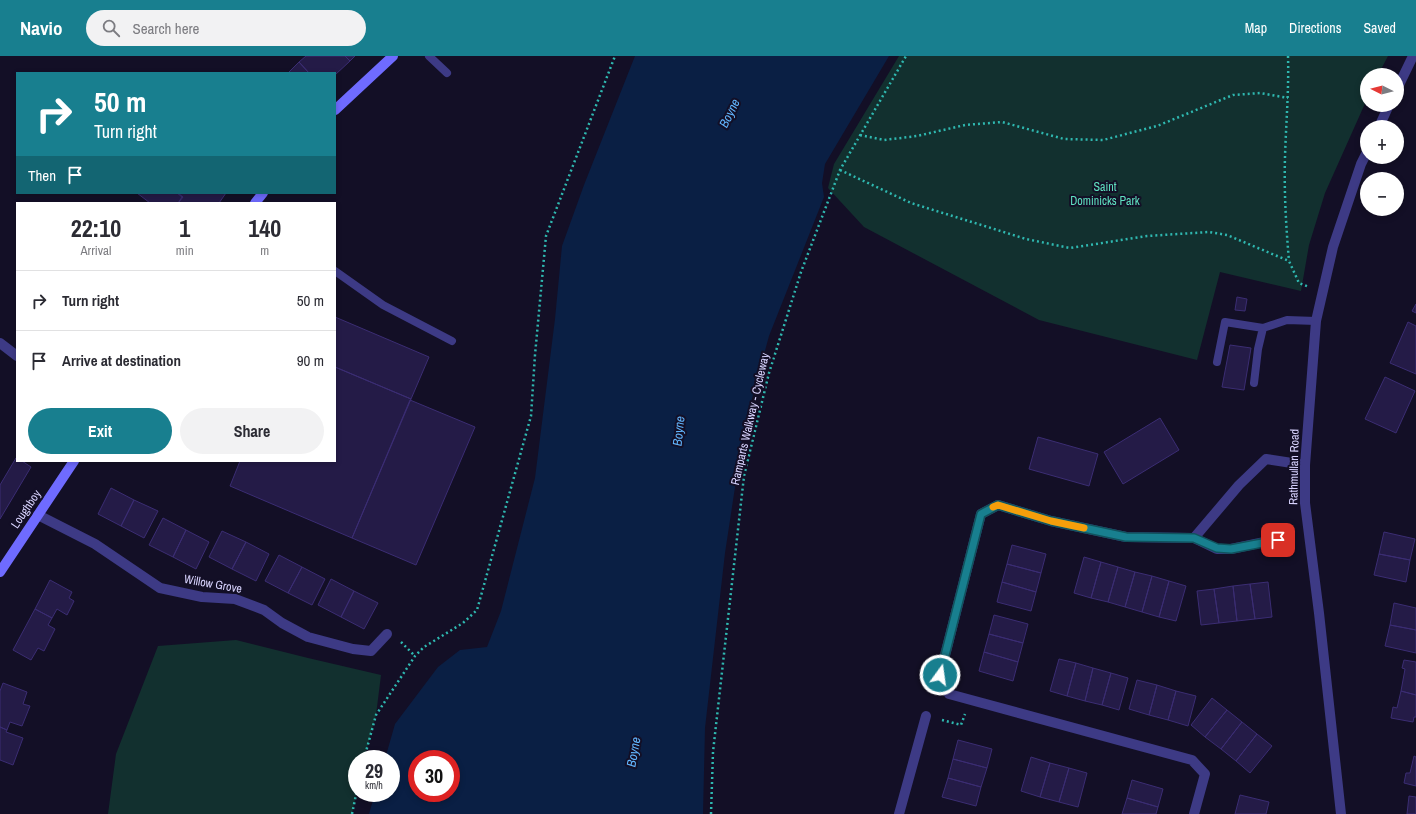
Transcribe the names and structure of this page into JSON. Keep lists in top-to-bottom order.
{
  "streets": {
    "main road": ["Loughboy"],
    "street": ["Rathmullan Road", "Willow Grove"],
    "path": ["Ramparts Walkway - Cycleway"]
  },
  "crossings": [
    ["Loughboy", "Willow Grove"]
  ],
  "water": ["Boyne"],
  "parks": ["Saint Dominicks Park"],
  "north": "left",
  "page": {
    "header": "Navio",
    "search": "Search here",
    "nav": ["Map", "Directions", "Saved"],
    "map_buttons": ["+", "−"],
    "turn": ["50 m", "Turn right"],
    "then": "Then",
    "eta": [
      "22:10",
      "Arrival",
      "1",
      "min",
      "140",
      "m"
    ],
    "list": [
      {
        "name": "Turn right",
        "value": "50 m"
      },
      {
        "name": "Arrive at destination",
        "value": "90 m"
      }
    ],
    "buttons": ["Exit", "Share"],
    "speed": "29 km/h",
    "limit": "30"
  }
}
